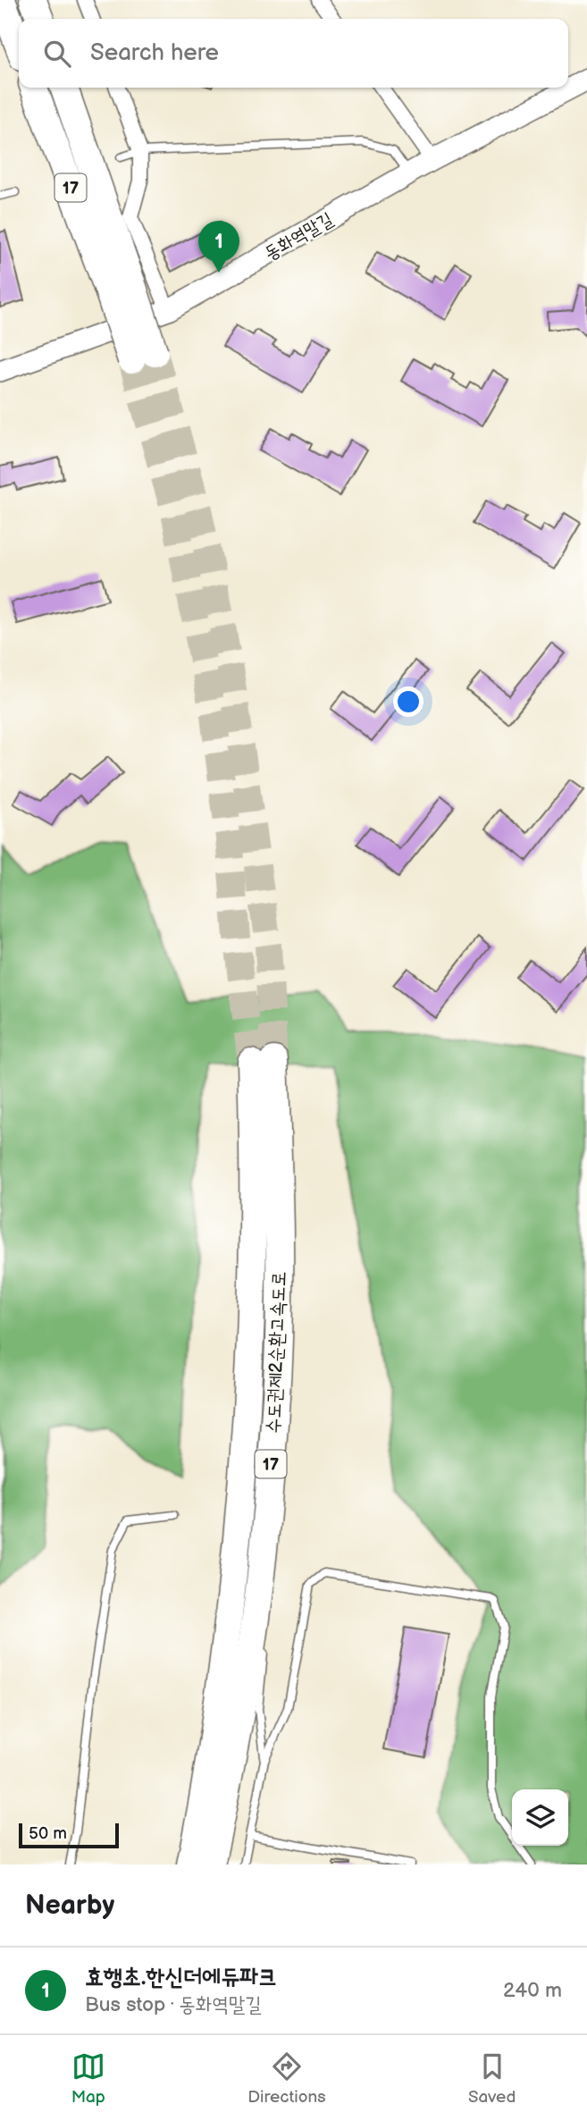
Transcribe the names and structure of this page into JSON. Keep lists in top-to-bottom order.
{
  "streets": {
    "highway": ["17", "수도권제2순환고속도로"],
    "street": ["동화역말길"]
  },
  "scale_bar": "50 m",
  "page": {
    "search": "Search here",
    "pins": "1",
    "scale": "50 m",
    "heading": "Nearby",
    "list": [
      {
        "mark": "1",
        "name": "효행초.한신더에듀파크",
        "note": "Bus stop · 동화역말길",
        "value": "240 m"
      }
    ],
    "nav": ["Map", "Directions", "Saved"]
  }
}
